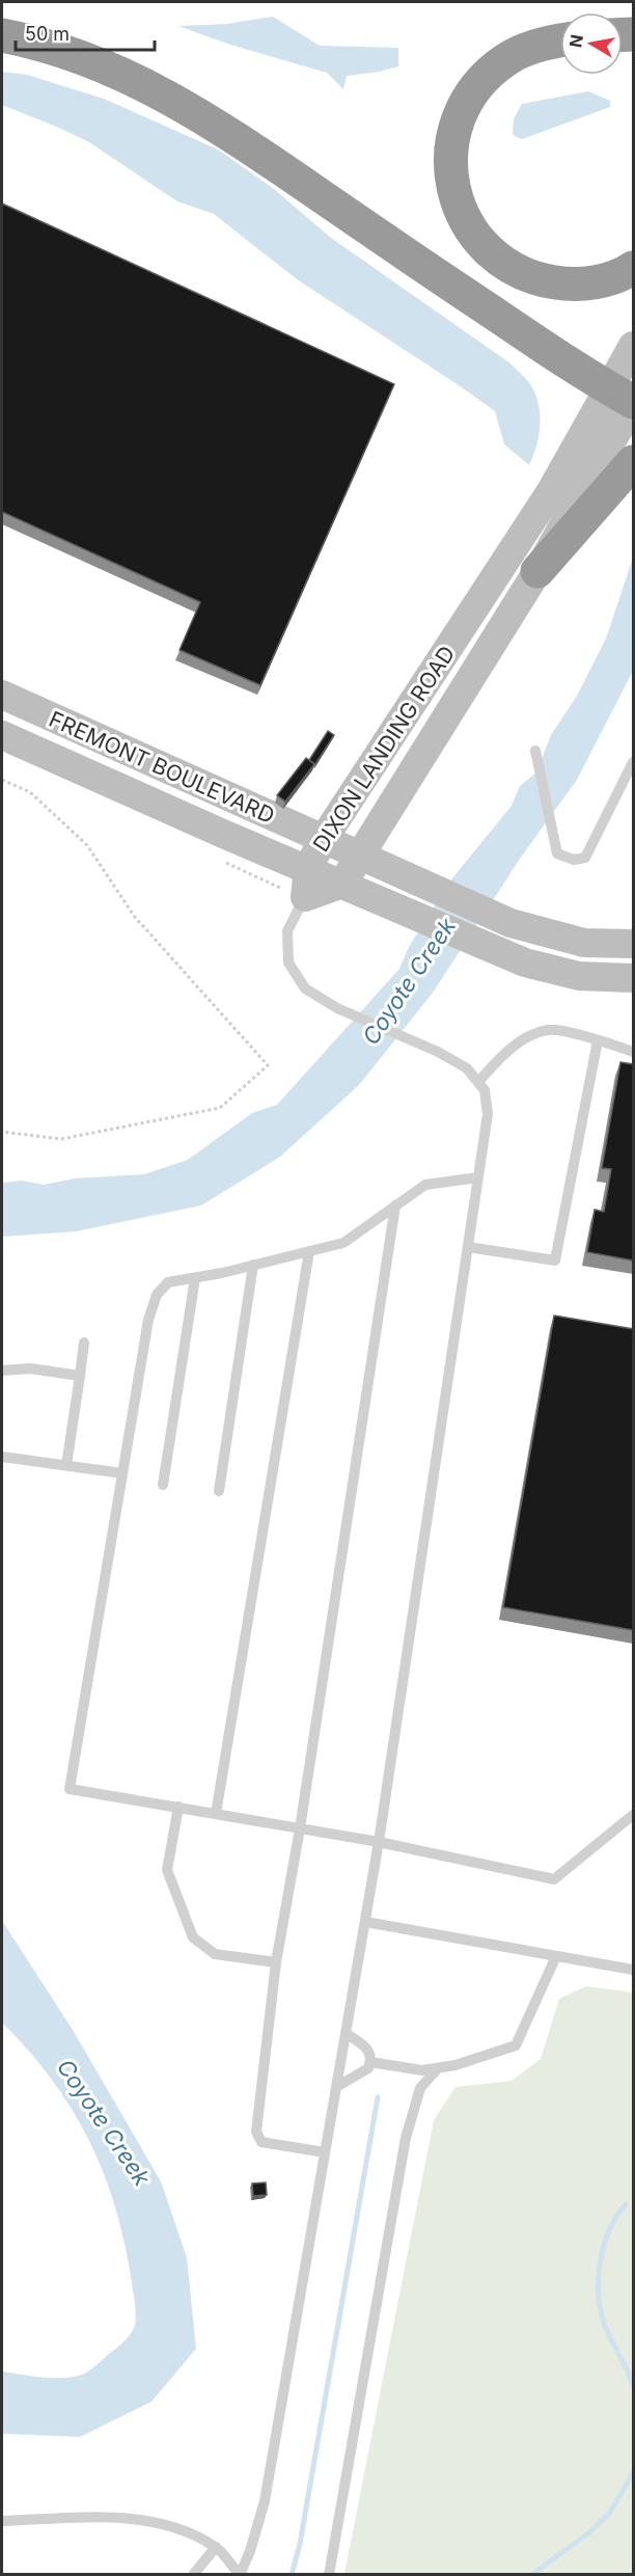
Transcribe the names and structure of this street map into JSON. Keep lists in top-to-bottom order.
{
  "streets": {
    "main road": ["DIXON LANDING ROAD", "FREMONT BOULEVARD"]
  },
  "crossings": [
    ["DIXON LANDING ROAD", "FREMONT BOULEVARD"]
  ],
  "water": ["Coyote Creek"],
  "scale_bar": "50 m",
  "north": "left"
}
